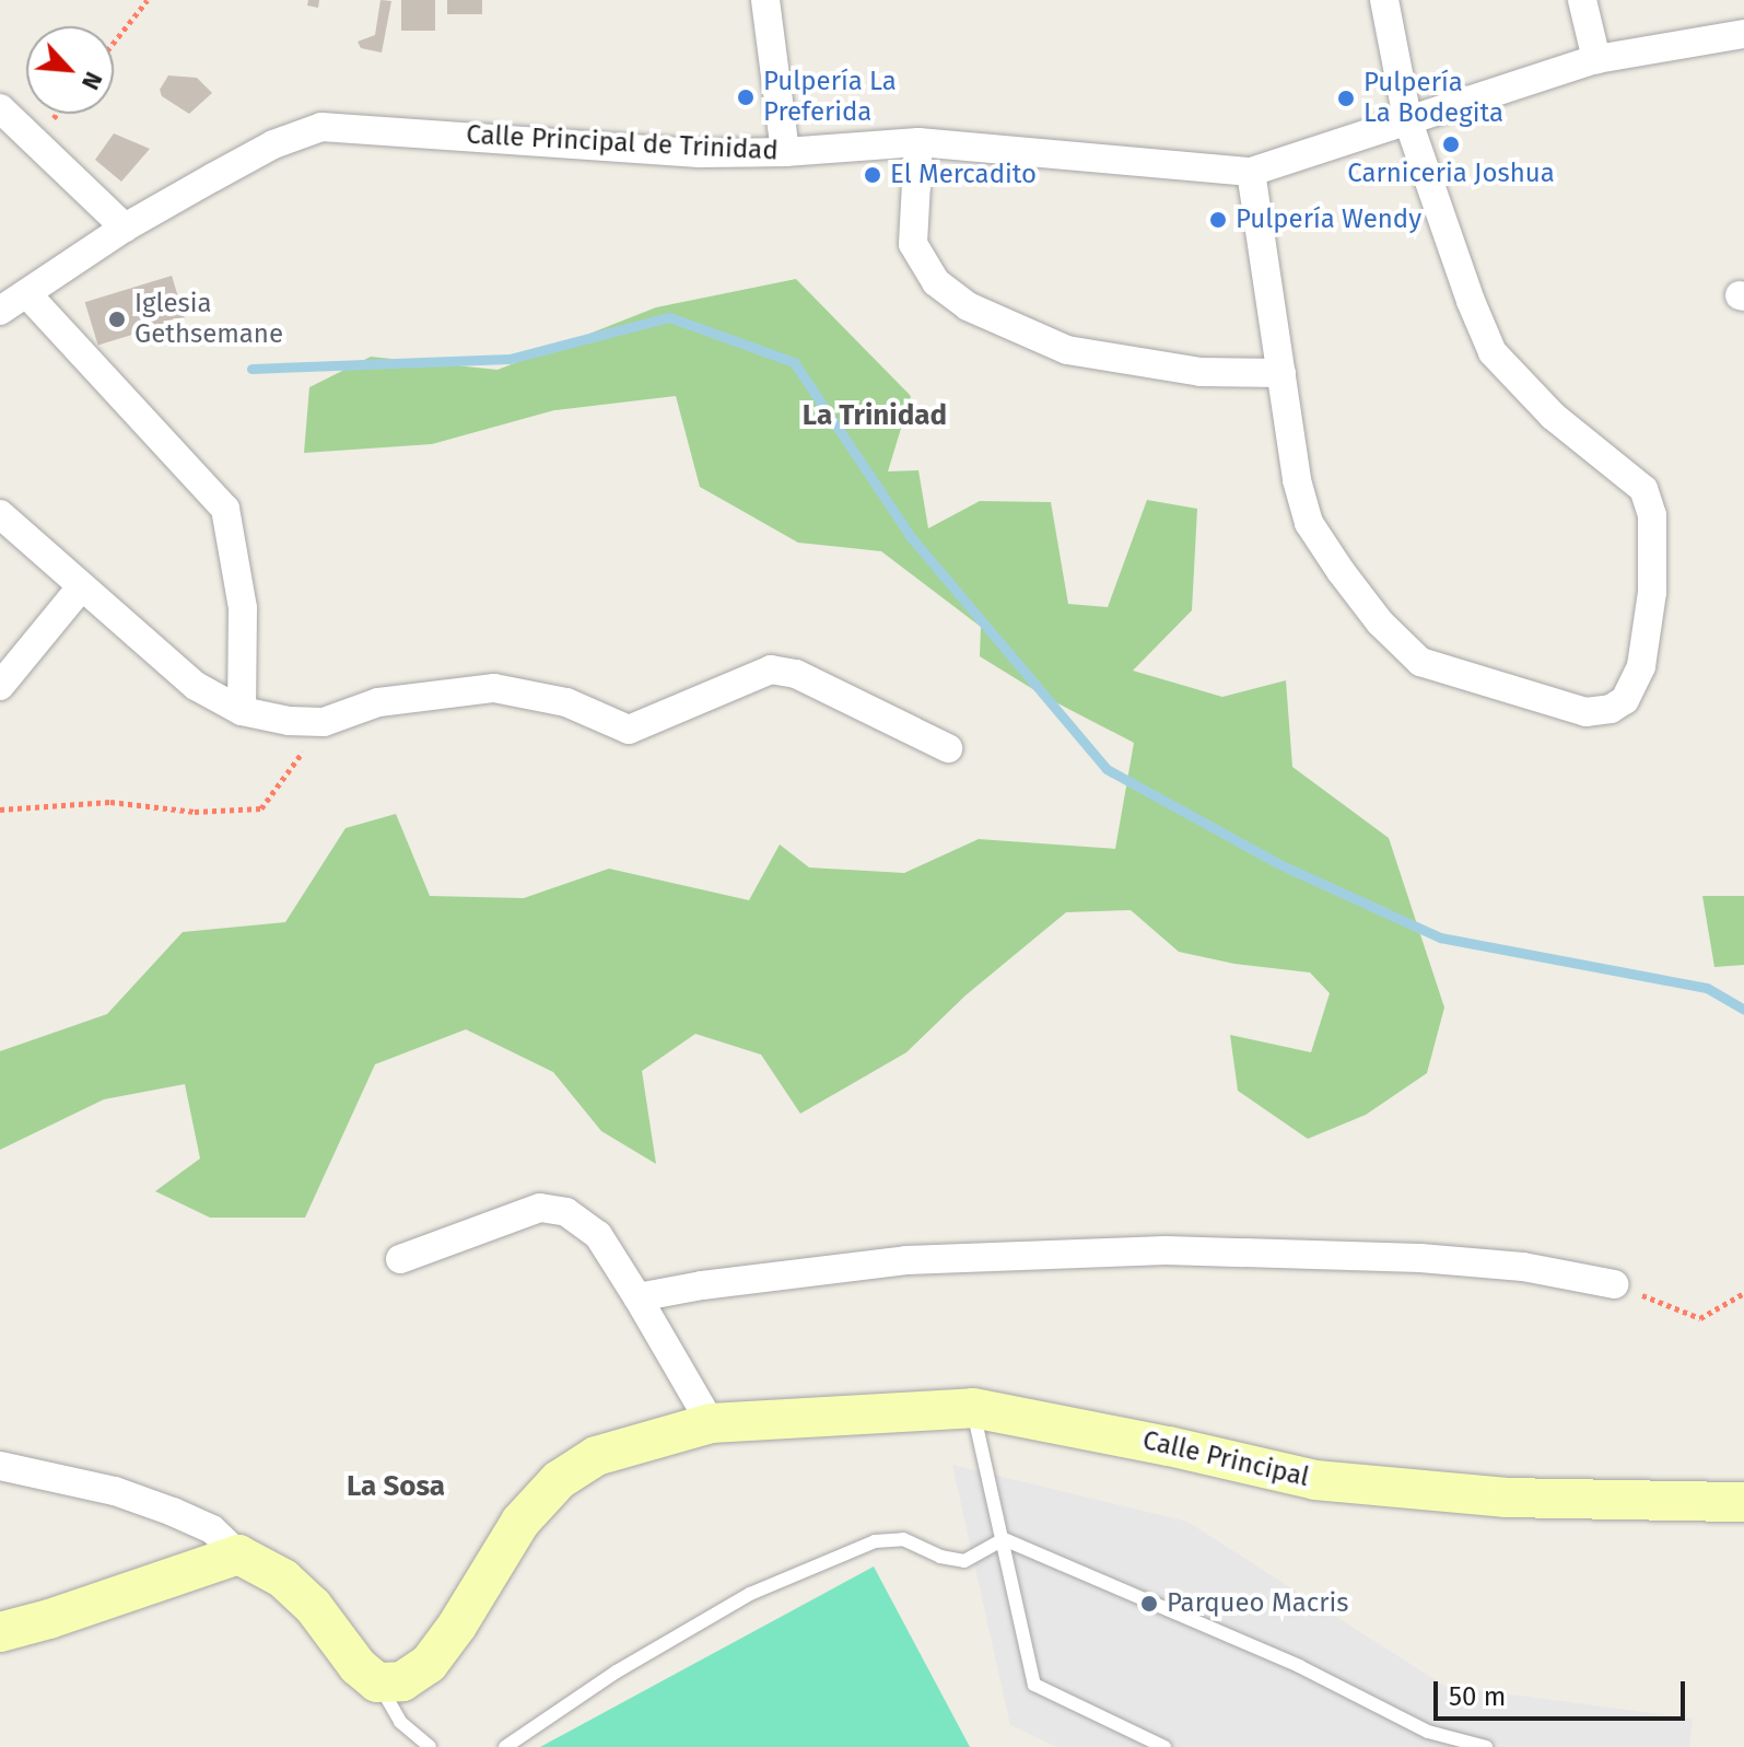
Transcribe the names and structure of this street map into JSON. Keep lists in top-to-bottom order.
{
  "streets": {
    "street": ["Calle Principal de Trinidad", "Calle Principal"]
  },
  "districts": ["La Trinidad", "La Sosa"],
  "places": [
    "Pulpería La Preferida",
    "Pulpería La Bodegita",
    "Carniceria Joshua",
    "El Mercadito",
    "Pulpería Wendy",
    "Iglesia Gethsemane",
    "Parqueo Macris"
  ],
  "scale_bar": "50 m",
  "north": "bottom right"
}
